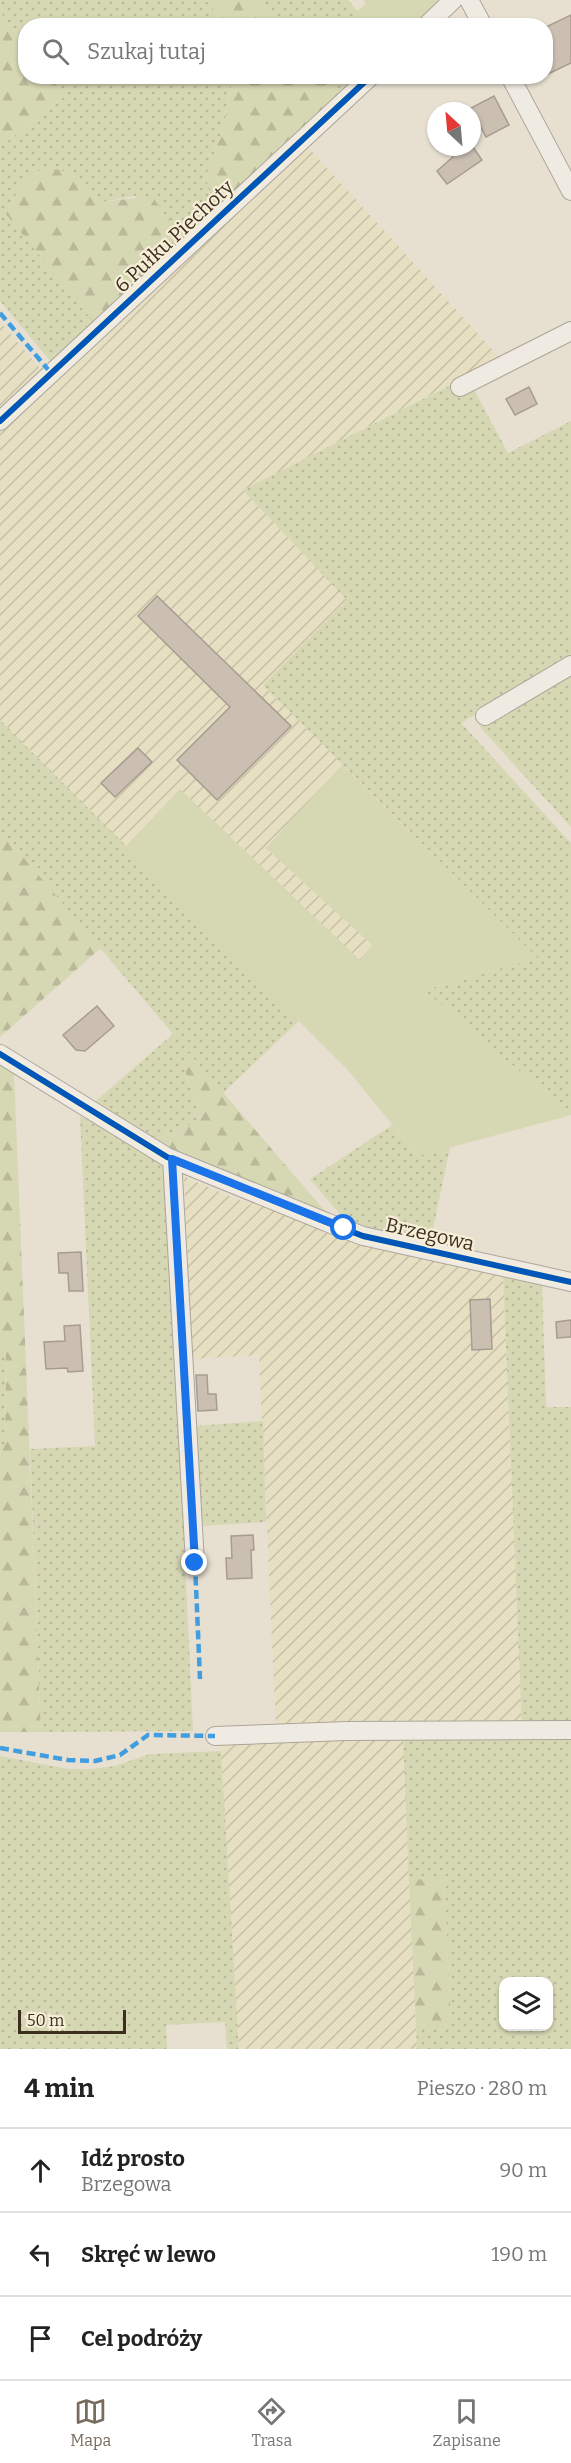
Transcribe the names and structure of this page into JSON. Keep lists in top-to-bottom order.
{
  "streets": {
    "street": ["6 Pułku Piechoty", "Brzegowa"]
  },
  "scale_bar": "50 m",
  "north": "top left",
  "page": {
    "search": "Szukaj tutaj",
    "scale": "50 m",
    "heading": ["4 min", "Pieszo · 280 m"],
    "list": [
      ["Idź prosto", "Brzegowa", "90 m"],
      ["Skręć w lewo", "190 m"],
      "Cel podróży"
    ],
    "nav": ["Mapa", "Trasa", "Zapisane"]
  }
}
